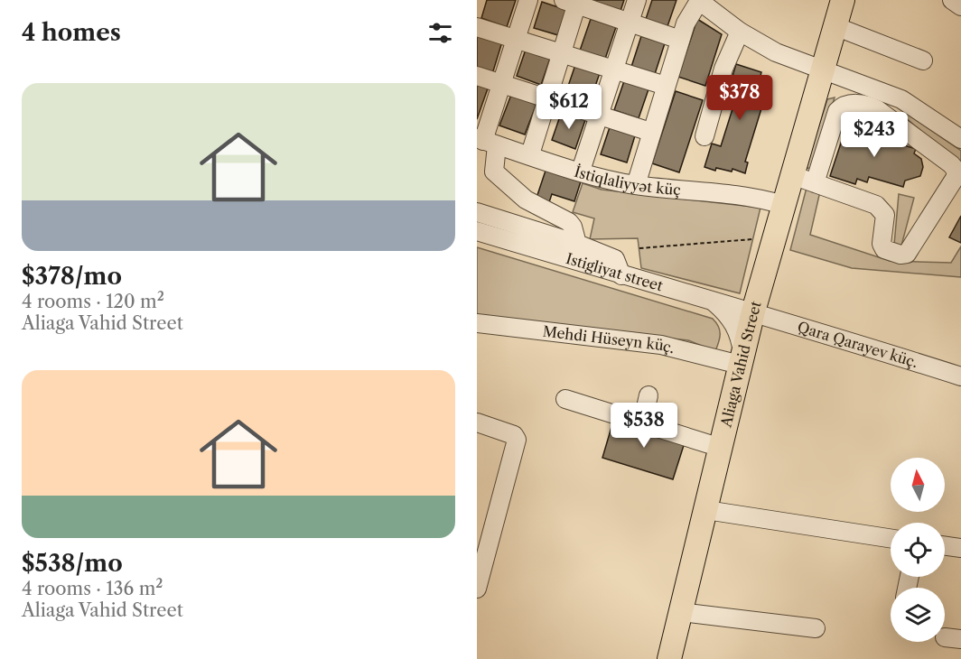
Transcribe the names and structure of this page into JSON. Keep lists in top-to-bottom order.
{
  "streets": {
    "main road": ["Aliaga Vahid Street"],
    "street": [
      "İstiqlaliyyət küç",
      "Istigliyat street",
      "Mehdi Hüseyn küç.",
      "Qara Qarayev küç."
    ]
  },
  "crossings": [
    ["İstiqlaliyyət küç", "Aliaga Vahid Street"],
    ["Istigliyat street", "Qara Qarayev küç."],
    ["Istigliyat street", "Aliaga Vahid Street"],
    ["Mehdi Hüseyn küç.", "Aliaga Vahid Street"],
    ["Qara Qarayev küç.", "Aliaga Vahid Street"]
  ],
  "north": "top",
  "page": {
    "heading": "4 homes",
    "list": [
      {
        "name": "$378/mo",
        "note": "4 rooms · 120 m² · Aliaga Vahid Street"
      },
      {
        "name": "$538/mo",
        "note": "4 rooms · 136 m² · Aliaga Vahid Street"
      }
    ],
    "price": [
      "$378",
      "$612",
      "$243",
      "$538"
    ]
  }
}
